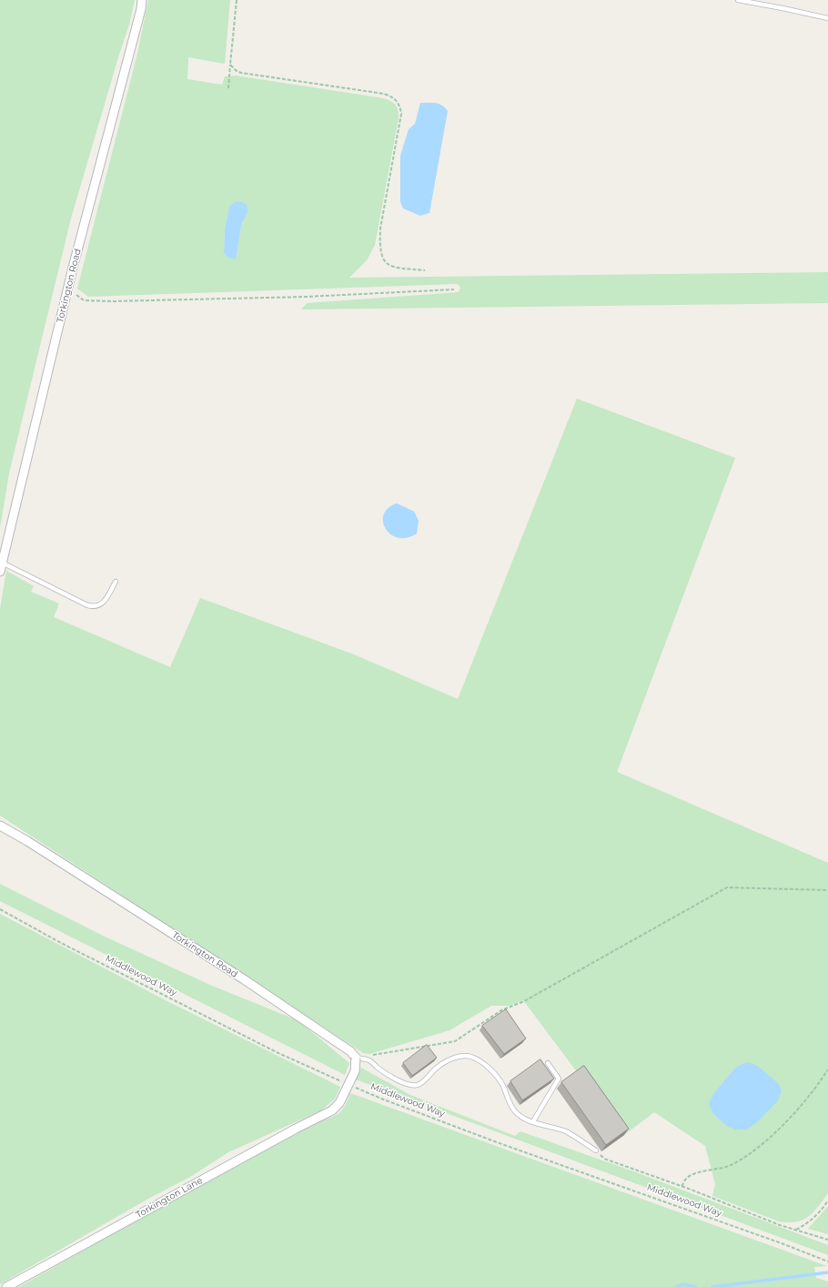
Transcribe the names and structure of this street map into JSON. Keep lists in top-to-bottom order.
{
  "streets": {
    "street": ["Torkington Road", "Torkington Lane"],
    "path": ["Middlewood Way"]
  },
  "crossings": [
    ["Torkington Road", "Torkington Lane"]
  ]
}
